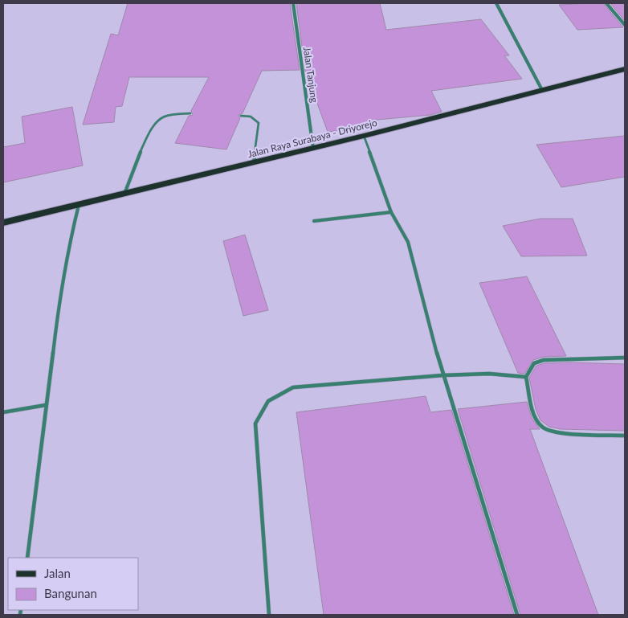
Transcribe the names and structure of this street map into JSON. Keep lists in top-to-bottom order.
{
  "streets": {
    "main road": ["Jalan Raya Surabaya - Driyorejo"],
    "street": ["Jalan Tanjung"]
  },
  "crossings": [
    ["Jalan Tanjung", "Jalan Raya Surabaya - Driyorejo"]
  ],
  "legend": ["Jalan", "Bangunan"]
}
